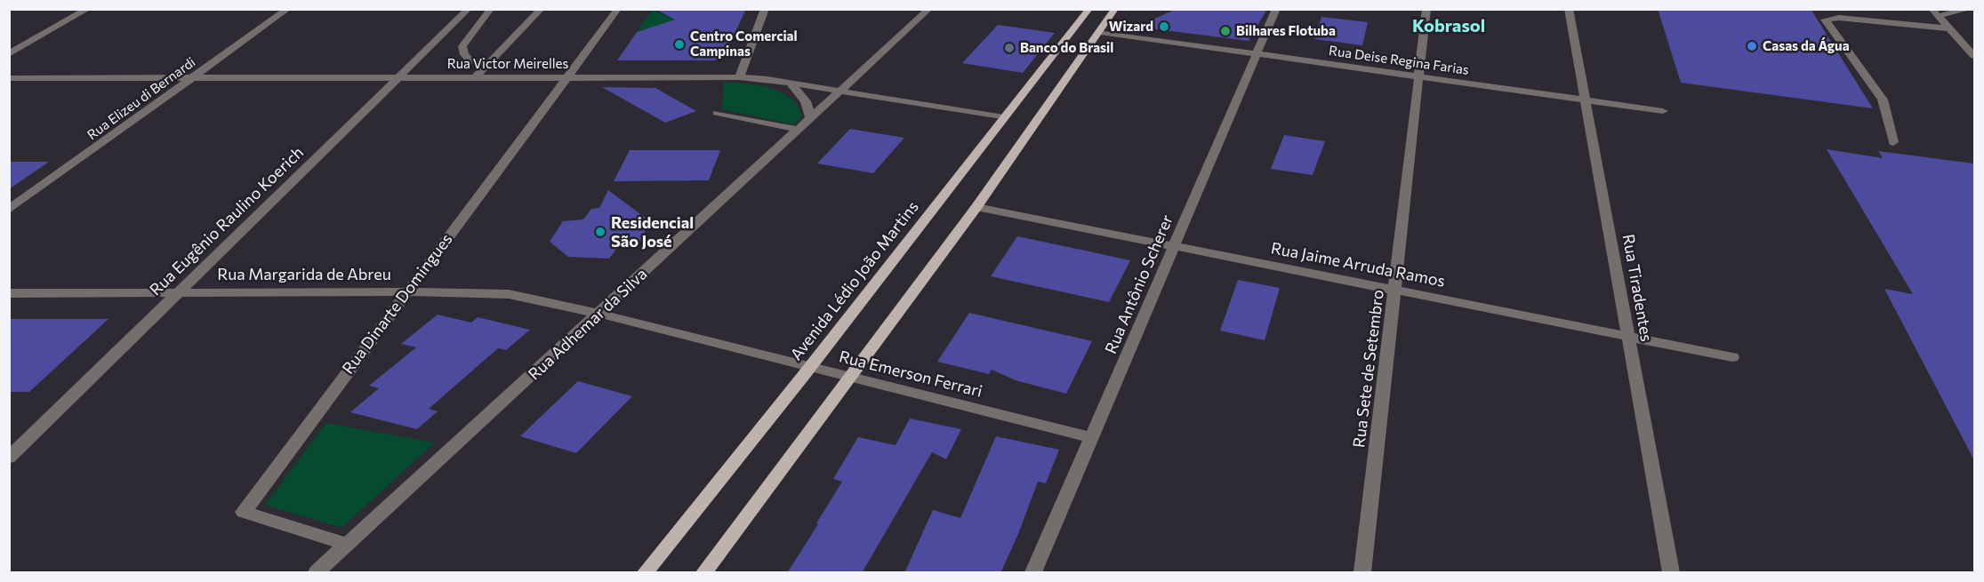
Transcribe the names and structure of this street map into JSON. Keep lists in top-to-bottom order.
{
  "streets": {
    "main road": ["Avenida Lédio João Martins"],
    "street": [
      "Rua Deise Regina Farias",
      "Rua Victor Meirelles",
      "Rua Elizeu di Bernardi",
      "Rua Eugênio Raulino Koerich",
      "Rua Jaime Arruda Ramos",
      "Rua Margarida de Abreu",
      "Rua Antônio Scherer",
      "Rua Tiradentes",
      "Rua Dinarte Domingues",
      "Rua Adhemar da Silva",
      "Rua Sete de Setembro",
      "Rua Emerson Ferrari"
    ]
  },
  "crossings": [
    ["Rua Deise Regina Farias", "Rua Antônio Scherer"],
    ["Rua Deise Regina Farias", "Rua Tiradentes"],
    ["Rua Deise Regina Farias", "Rua Sete de Setembro"],
    ["Rua Victor Meirelles", "Rua Elizeu di Bernardi"],
    ["Rua Victor Meirelles", "Rua Eugênio Raulino Koerich"],
    ["Rua Victor Meirelles", "Avenida Lédio João Martins"],
    ["Rua Victor Meirelles", "Rua Dinarte Domingues"],
    ["Rua Victor Meirelles", "Rua Adhemar da Silva"],
    ["Rua Eugênio Raulino Koerich", "Rua Margarida de Abreu"],
    ["Rua Jaime Arruda Ramos", "Rua Antônio Scherer"],
    ["Rua Jaime Arruda Ramos", "Rua Tiradentes"],
    ["Rua Jaime Arruda Ramos", "Rua Sete de Setembro"],
    ["Rua Margarida de Abreu", "Rua Dinarte Domingues"],
    ["Rua Margarida de Abreu", "Rua Emerson Ferrari"],
    ["Avenida Lédio João Martins", "Rua Emerson Ferrari"],
    ["Rua Antônio Scherer", "Rua Emerson Ferrari"],
    ["Rua Dinarte Domingues", "Rua Adhemar da Silva"],
    ["Rua Dinarte Domingues", "Rua Emerson Ferrari"],
    ["Rua Adhemar da Silva", "Rua Emerson Ferrari"]
  ],
  "districts": ["Kobrasol"],
  "places": [
    "Wizard",
    "Bilhares Flotuba",
    "Centro Comercial Campinas",
    "Casas da Água",
    "Banco do Brasil",
    "Residencial São José"
  ]
}
